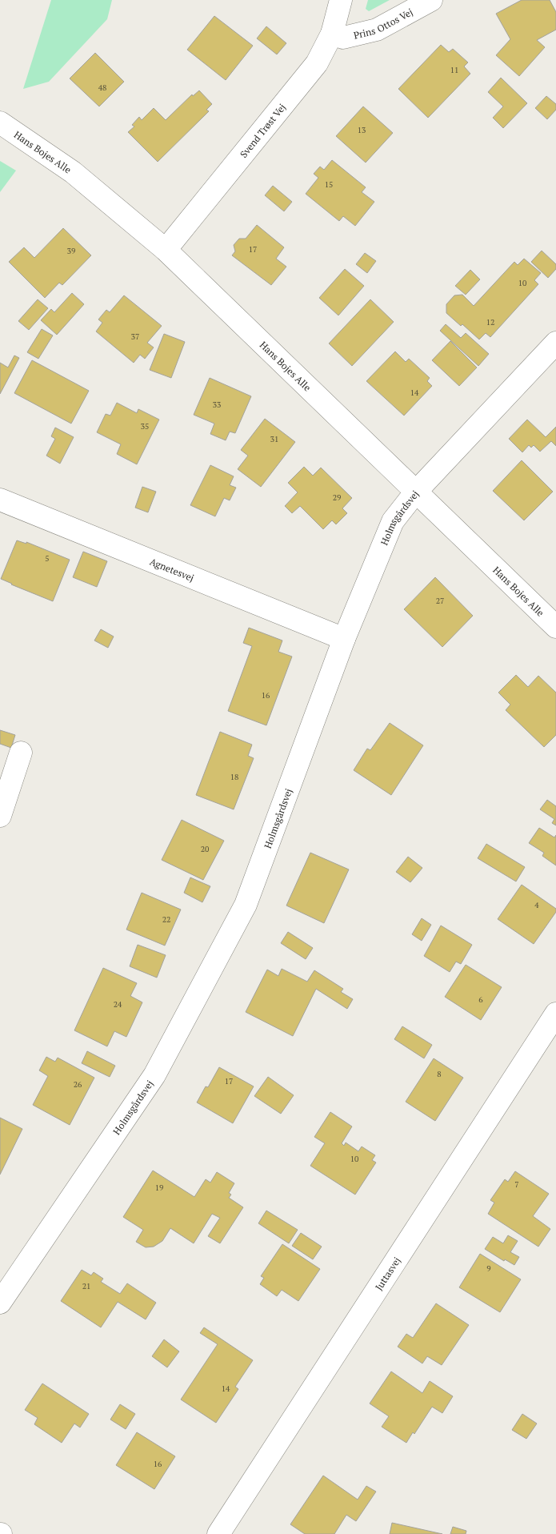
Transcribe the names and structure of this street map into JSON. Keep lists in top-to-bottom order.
{
  "streets": {
    "street": [
      "Prins Ottos Vej",
      "Svend Trøst Vej",
      "Hans Bojes Alle",
      "Holmsgårdsvej",
      "Agnetesvej",
      "Juttasvej"
    ]
  },
  "crossings": [
    ["Prins Ottos Vej", "Svend Trøst Vej"],
    ["Svend Trøst Vej", "Hans Bojes Alle"],
    ["Hans Bojes Alle", "Holmsgårdsvej"],
    ["Holmsgårdsvej", "Agnetesvej"]
  ],
  "house_numbers": [
    "11",
    "48",
    "13",
    "15",
    "17",
    "39",
    "10",
    "12",
    "37",
    "14",
    "33",
    "35",
    "31",
    "29",
    "5",
    "27",
    "16",
    "18",
    "20",
    "4",
    "22",
    "6",
    "24",
    "8",
    "17",
    "26",
    "10",
    "7",
    "19",
    "9",
    "21",
    "14",
    "16"
  ]
}
